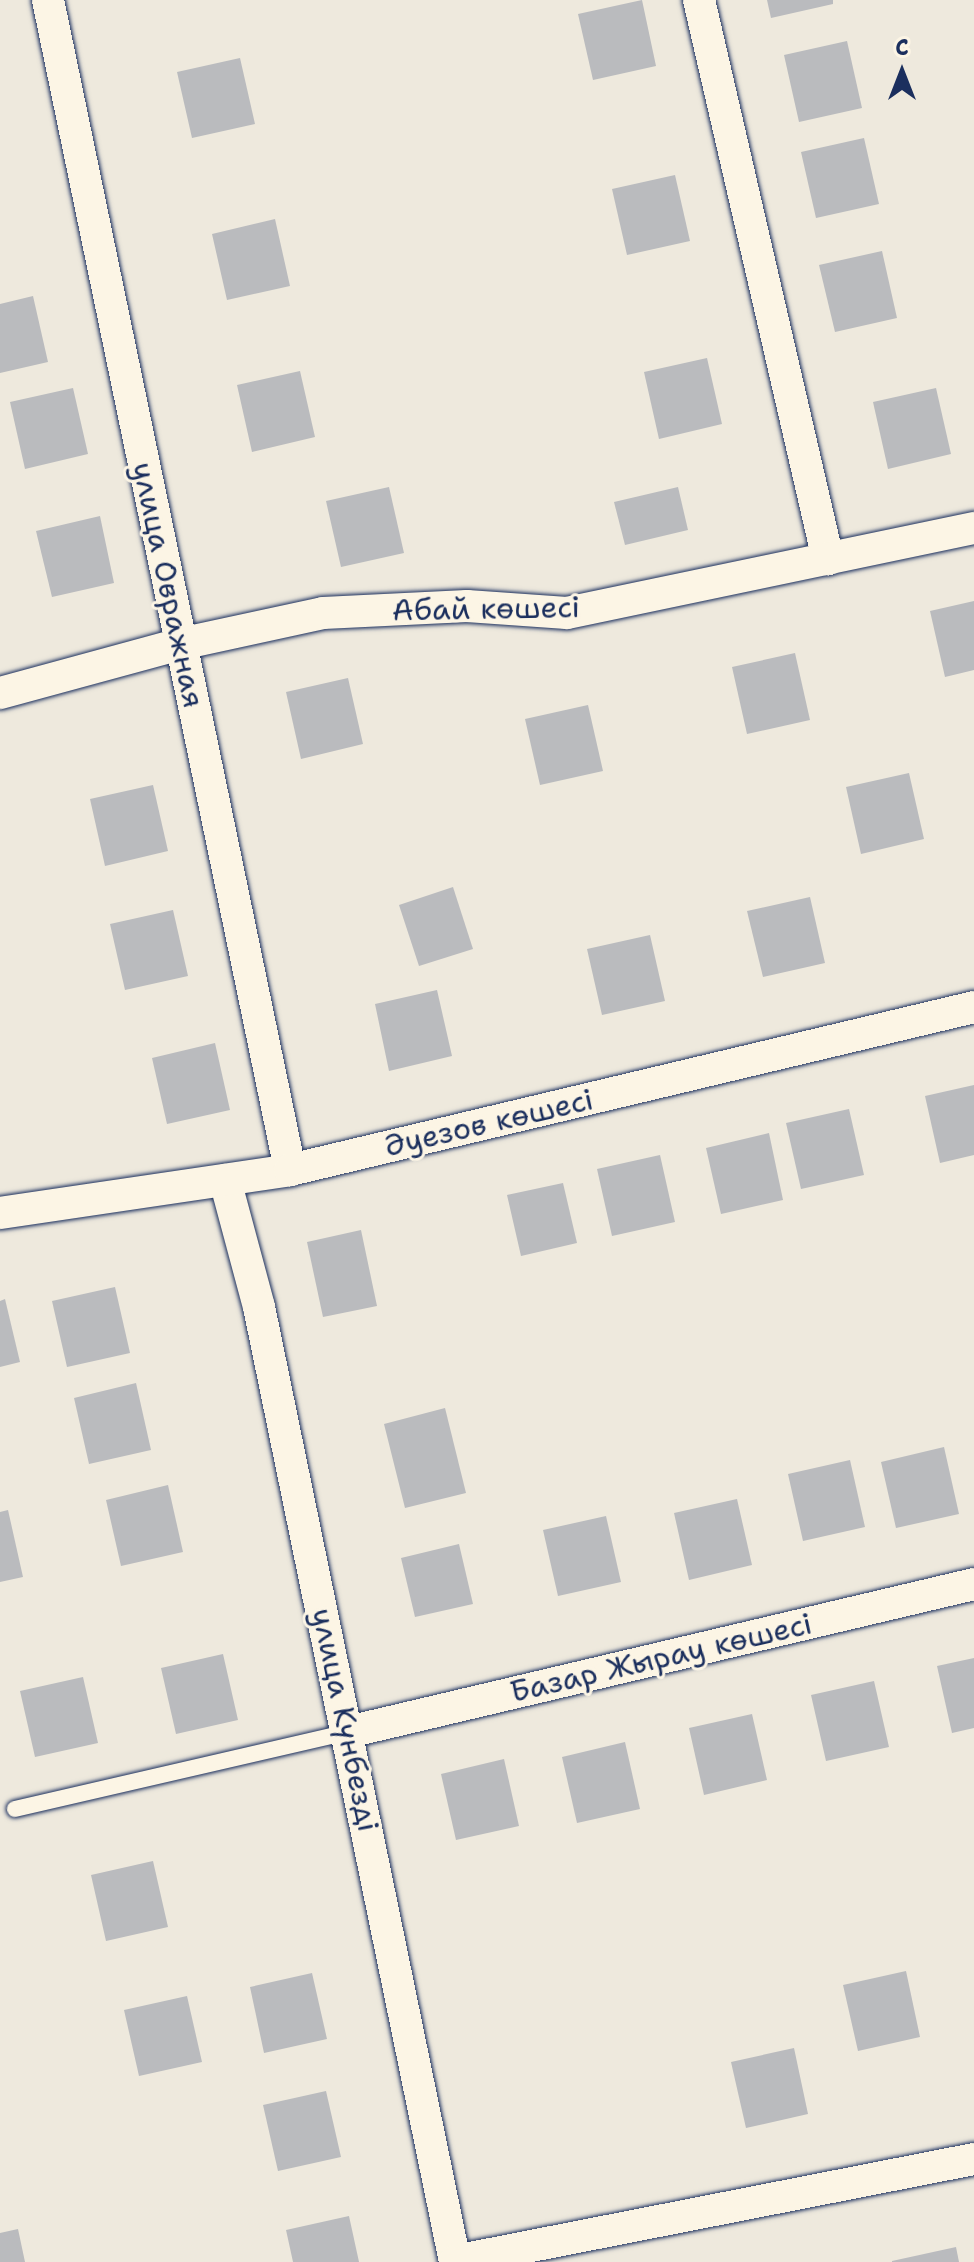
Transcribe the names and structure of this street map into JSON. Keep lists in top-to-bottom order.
{
  "streets": {
    "street": [
      "улица Овражная",
      "Абай көшесі",
      "Әуезов көшесі",
      "Базар Жырау көшесі",
      "улица Күнбезді"
    ]
  },
  "crossings": [
    ["улица Овражная", "Абай көшесі"],
    ["улица Овражная", "Әуезов көшесі"],
    ["Әуезов көшесі", "улица Күнбезді"],
    ["Базар Жырау көшесі", "улица Күнбезді"]
  ],
  "north": "top"
}
